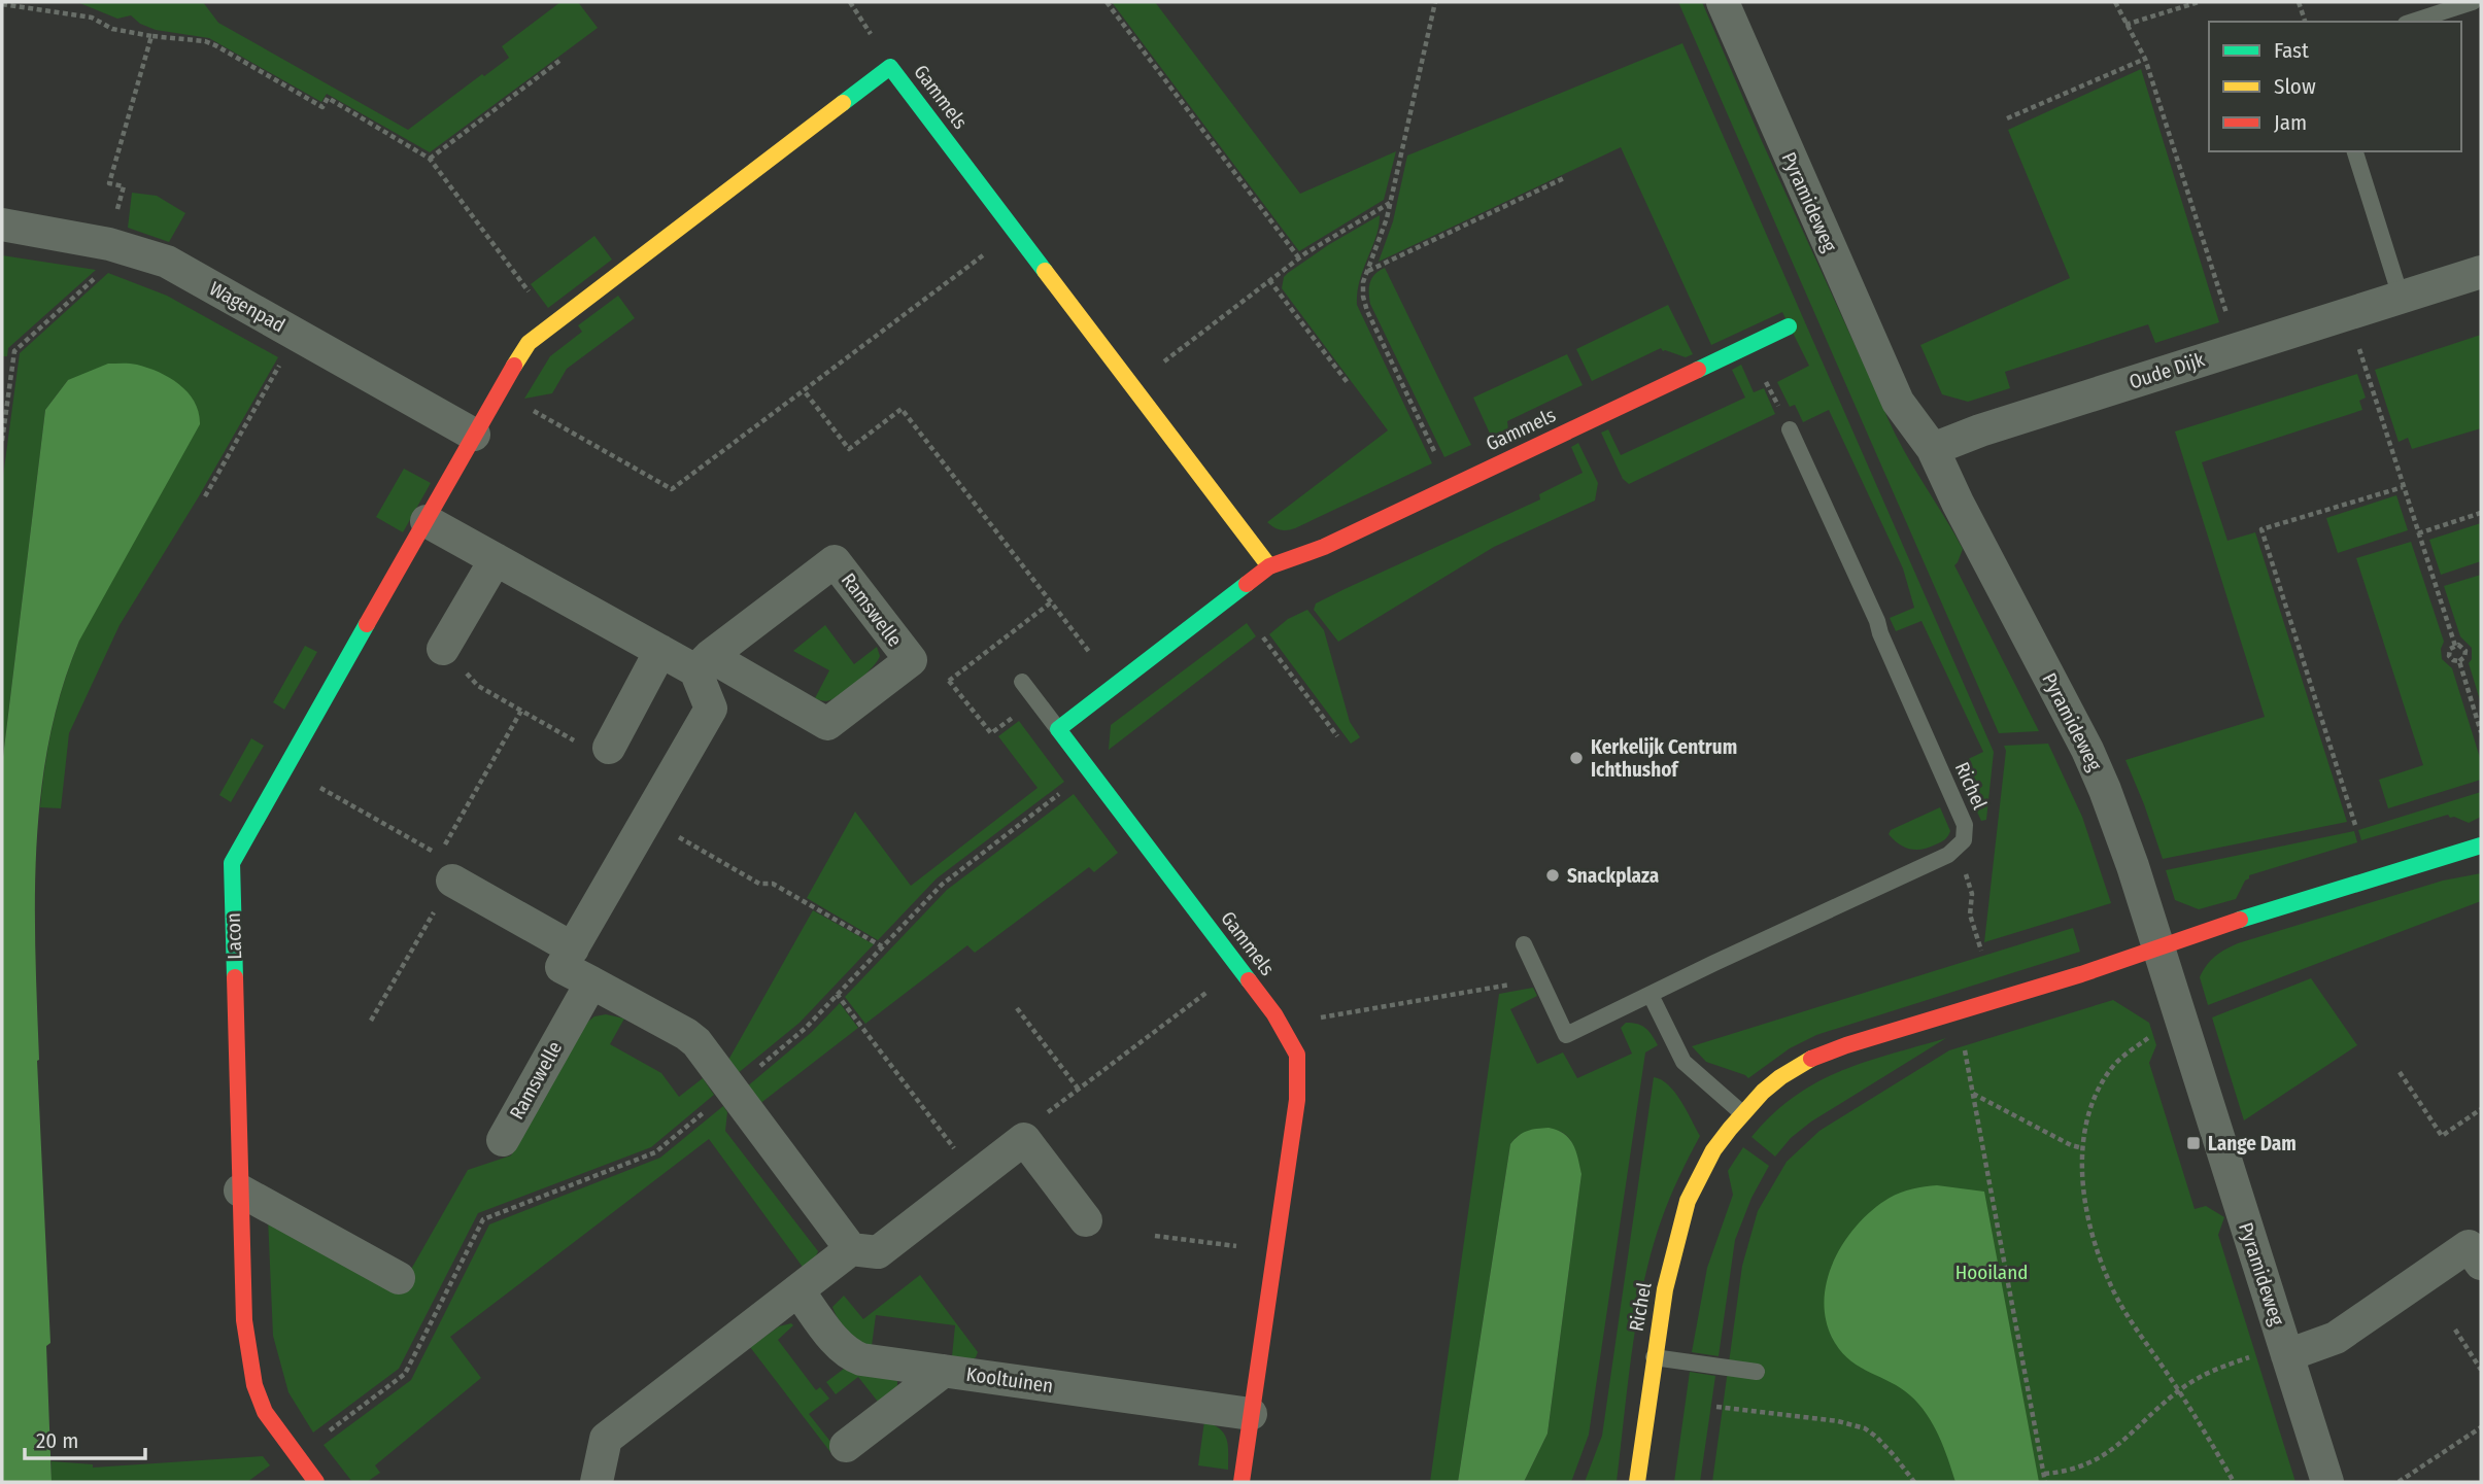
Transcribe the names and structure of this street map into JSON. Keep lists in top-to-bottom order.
{
  "streets": {
    "street": [
      "Gammels",
      "Pyramideweg",
      "Wagenpad",
      "Oude Dijk",
      "Ramswelle",
      "Richel",
      "Lacon",
      "Kooltuinen"
    ]
  },
  "crossings": [
    ["Gammels", "Wagenpad"],
    ["Gammels", "Lacon"],
    ["Gammels", "Kooltuinen"],
    ["Pyramideweg", "Oude Dijk"],
    ["Pyramideweg", "Richel"],
    ["Wagenpad", "Lacon"],
    ["Ramswelle", "Lacon"]
  ],
  "parks": ["Hooiland"],
  "places": {
    "other": ["Kerkelijk Centrum Ichthushof", "Snackplaza"],
    "transit": ["Lange Dam"]
  },
  "legend": ["Fast", "Slow", "Jam"],
  "scale_bar": "20 m"
}
